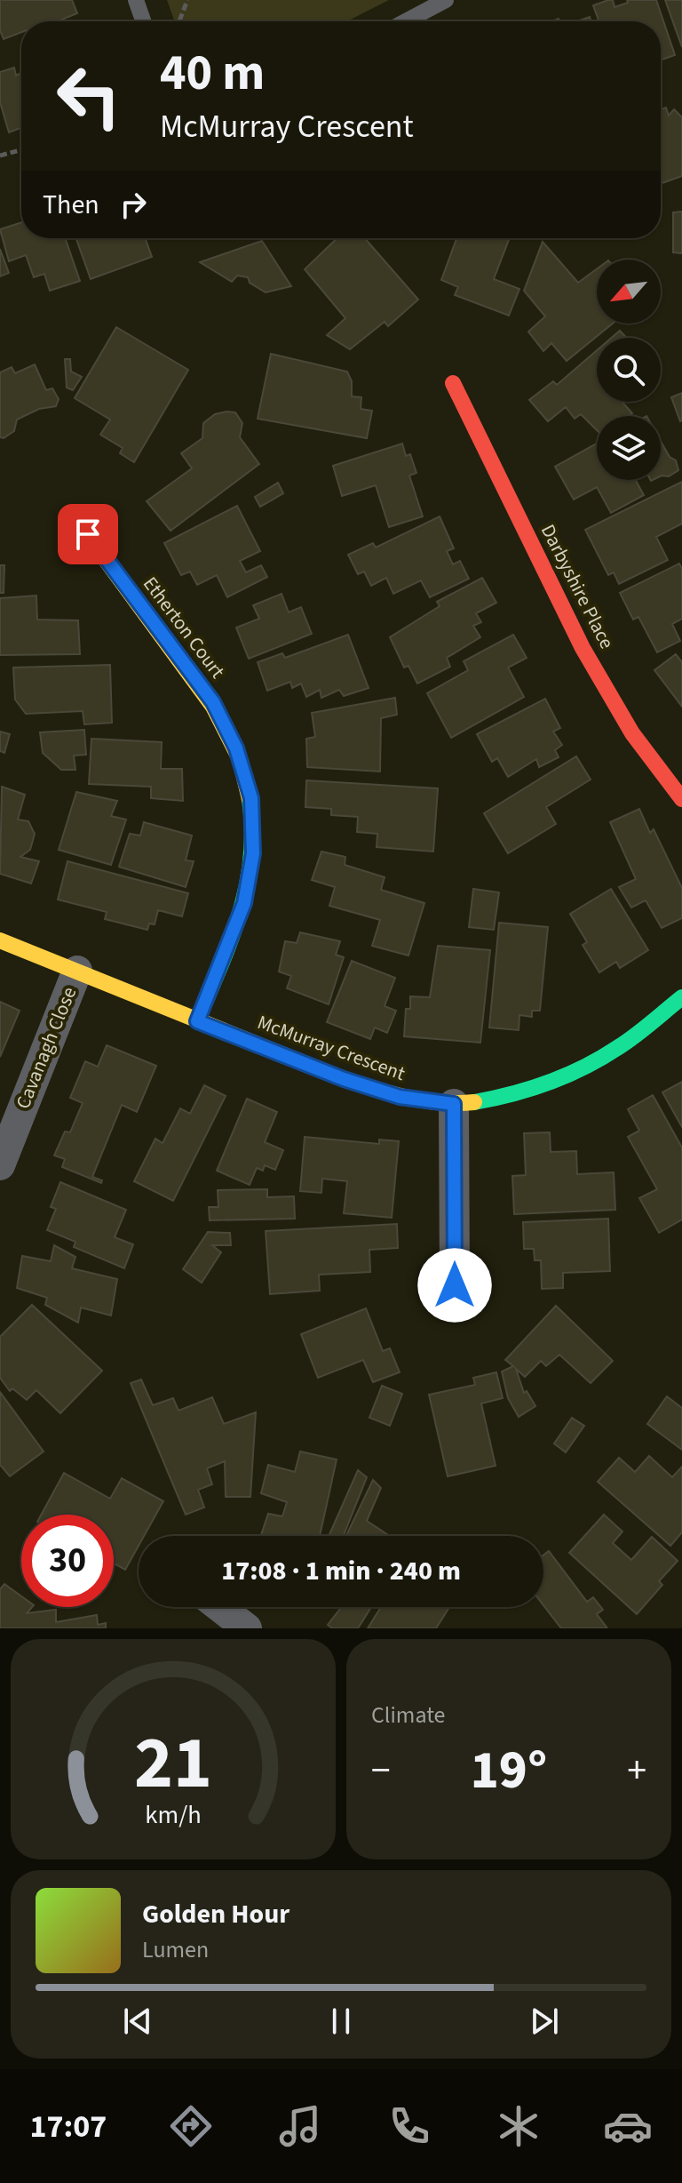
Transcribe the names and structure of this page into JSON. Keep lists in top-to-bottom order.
{
  "streets": {
    "street": [
      "Darbyshire Place",
      "Etherton Court",
      "Cavanagh Close",
      "McMurray Crescent"
    ]
  },
  "crossings": [
    ["Etherton Court", "McMurray Crescent"],
    ["Cavanagh Close", "McMurray Crescent"]
  ],
  "north": "bottom left",
  "page": {
    "turn": ["40 m", "McMurray Crescent"],
    "then": "Then",
    "limit": "30",
    "trip": "17:08 · 1 min · 240 m",
    "tile": "Climate",
    "heat": ["−", "19°", "+"],
    "song": ["Golden Hour", "Lumen"],
    "tabs": "17:07",
    "gauge": ["21", "km/h"]
  }
}
